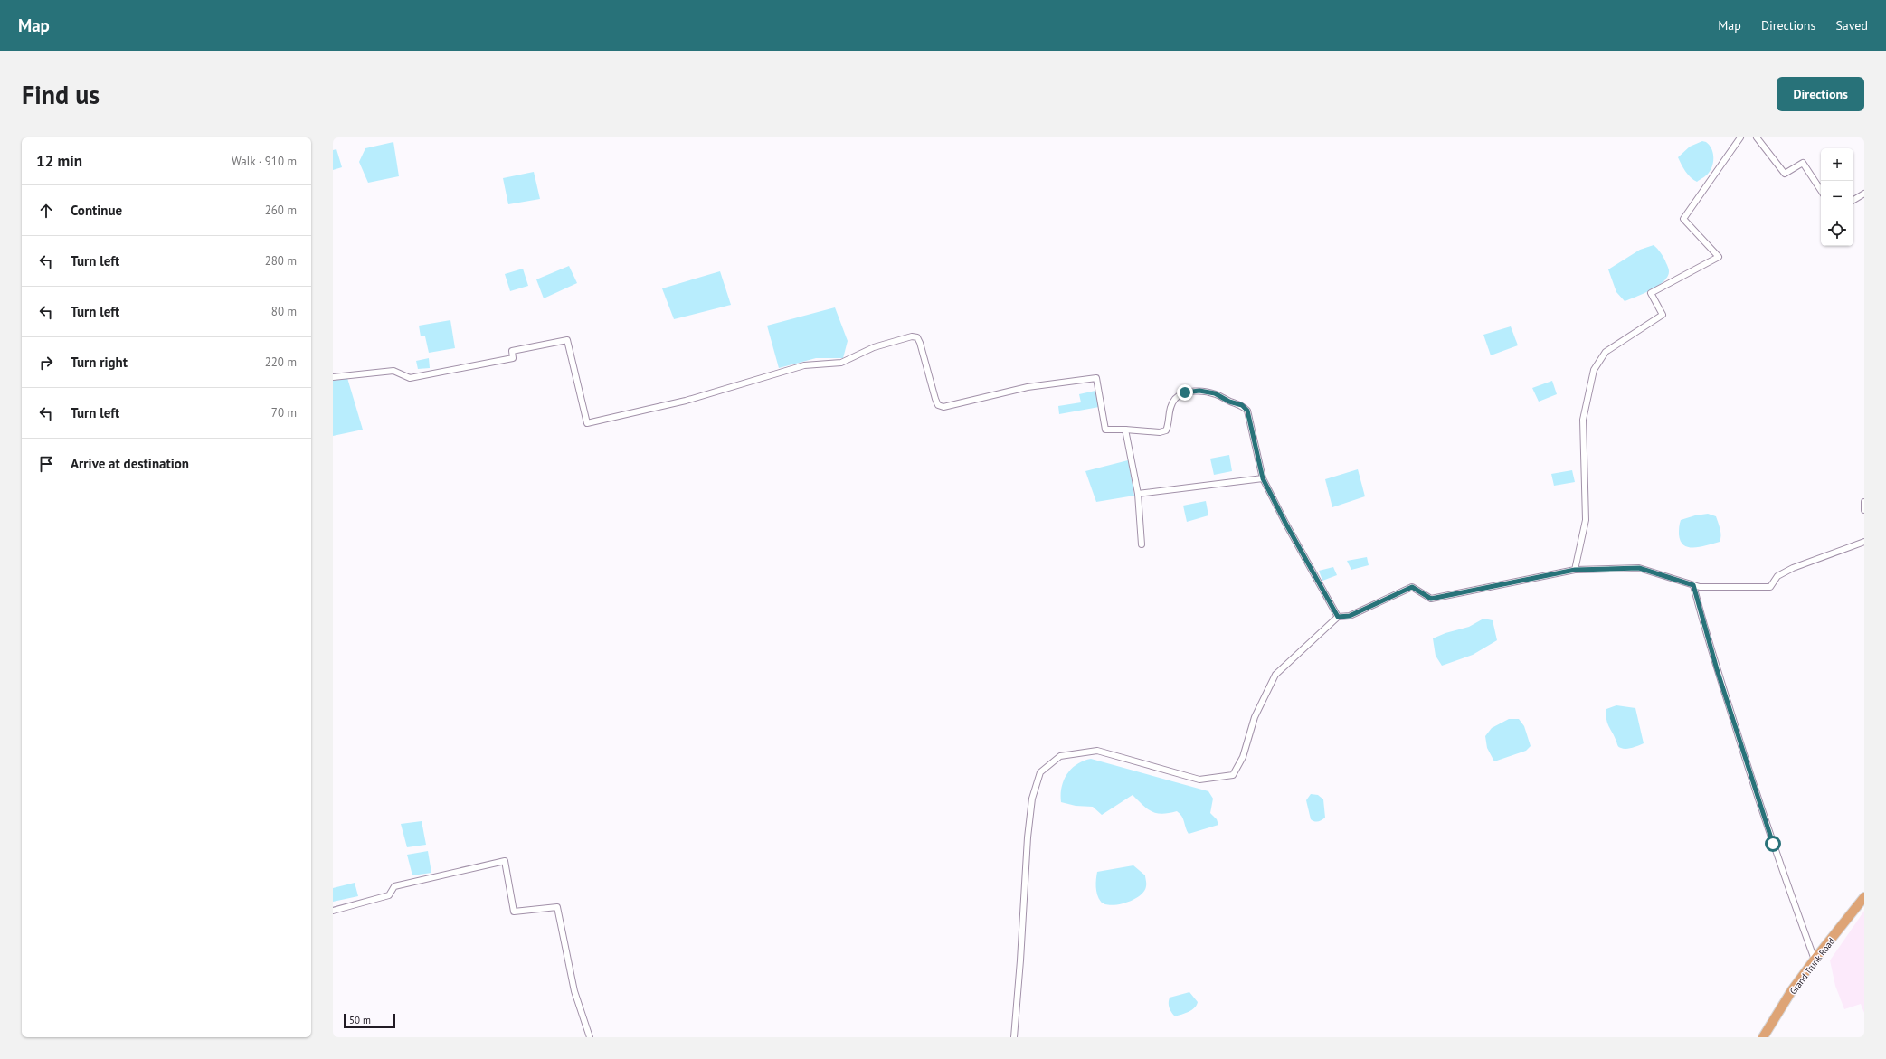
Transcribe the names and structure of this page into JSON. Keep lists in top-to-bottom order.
{
  "streets": {
    "highway": ["Grand Trunk Road"]
  },
  "scale_bar": "50 m",
  "page": {
    "header": "Map",
    "nav": ["Map", "Directions", "Saved"],
    "buttons": "Directions",
    "title": "Find us",
    "heading": ["12 min", "Walk · 910 m"],
    "map_buttons": ["+", "−"],
    "list": [
      ["Continue", "260 m"],
      ["Turn left", "280 m"],
      ["Turn left", "80 m"],
      ["Turn right", "220 m"],
      ["Turn left", "70 m"],
      "Arrive at destination"
    ],
    "scale": "50 m"
  }
}
